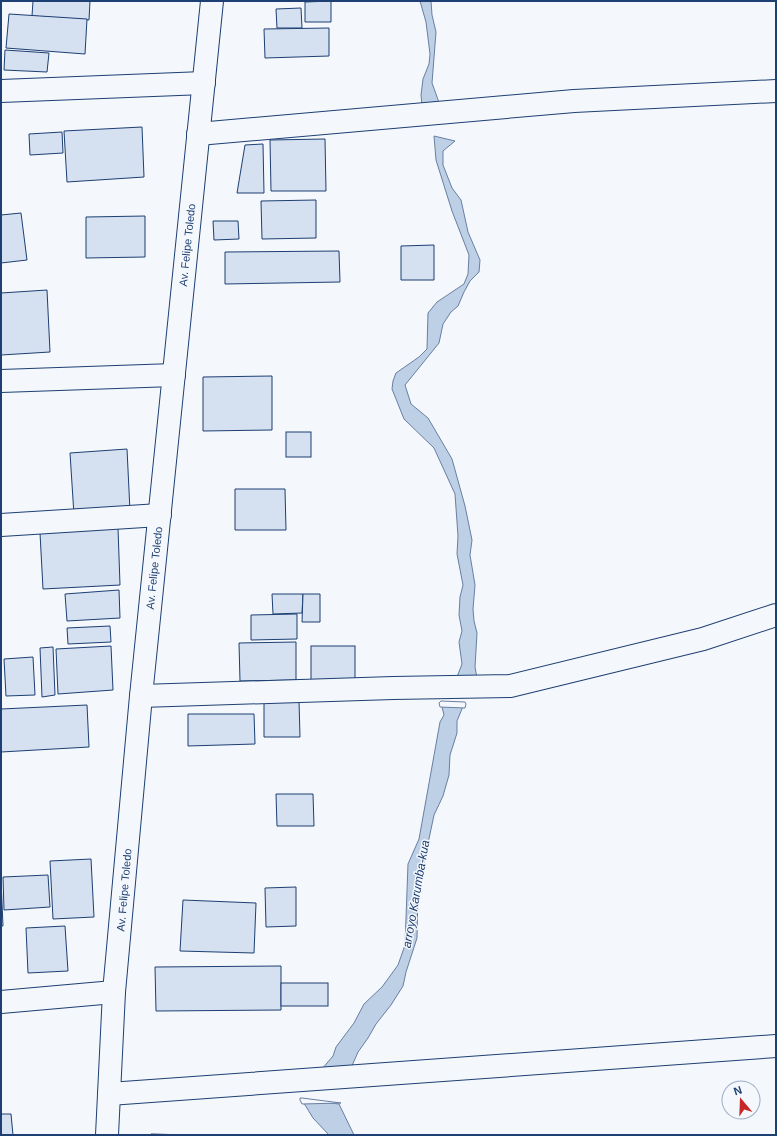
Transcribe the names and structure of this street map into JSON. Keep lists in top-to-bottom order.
{
  "streets": {
    "street": ["Av. Felipe Toledo"]
  },
  "water": ["arroyo Karumba-kua"],
  "north": "top"
}
